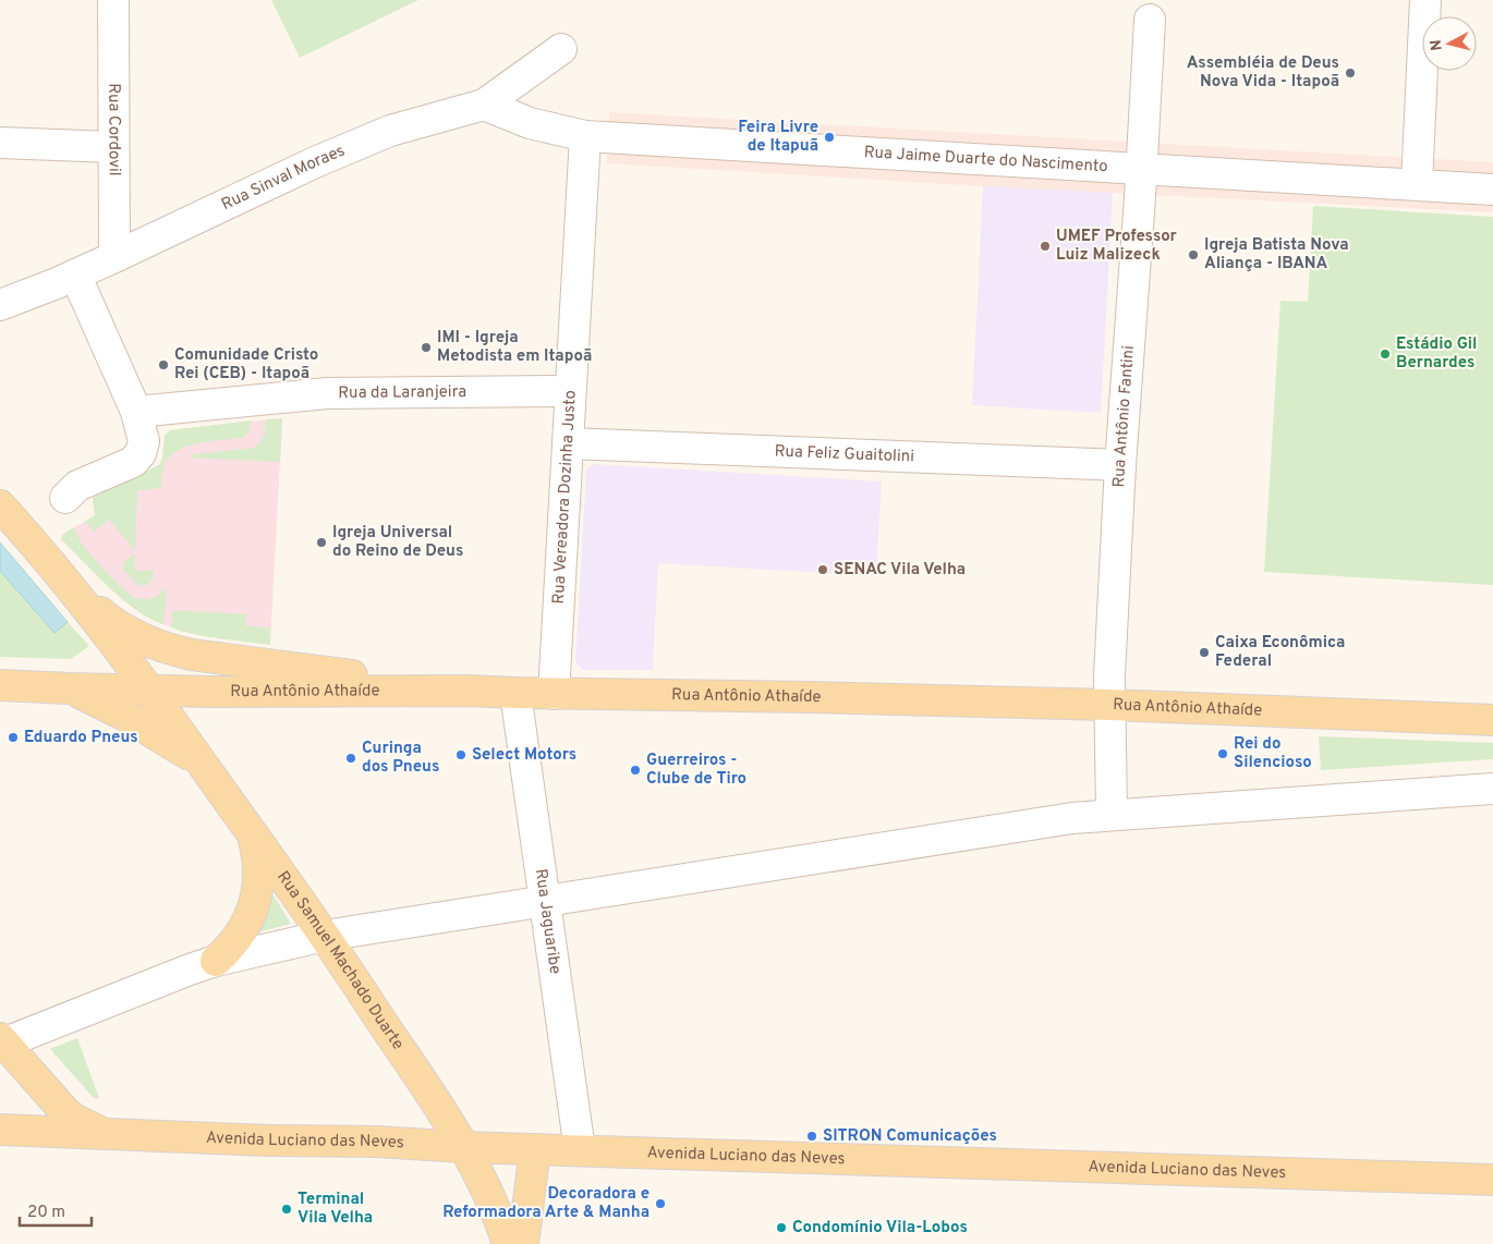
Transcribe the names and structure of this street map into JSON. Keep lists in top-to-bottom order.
{
  "streets": {
    "main road": ["Rua Antônio Athaíde", "Rua Samuel Machado Duarte", "Avenida Luciano das Neves"],
    "street": [
      "Rua Cordovil",
      "Rua Jaime Duarte do Nascimento",
      "Rua Sinval Moraes",
      "Rua da Laranjeira",
      "Rua Antônio Fantini",
      "Rua Feliz Guaitolini",
      "Rua Vereadora Dozinha Justo",
      "Rua Jaguaribe"
    ]
  },
  "crossings": [
    ["Rua Cordovil", "Rua Sinval Moraes"],
    ["Rua Jaime Duarte do Nascimento", "Rua Sinval Moraes"],
    ["Rua Jaime Duarte do Nascimento", "Rua Antônio Fantini"],
    ["Rua Jaime Duarte do Nascimento", "Rua Vereadora Dozinha Justo"],
    ["Rua da Laranjeira", "Rua Vereadora Dozinha Justo"],
    ["Rua Antônio Fantini", "Rua Feliz Guaitolini"],
    ["Rua Antônio Fantini", "Rua Antônio Athaíde"],
    ["Rua Feliz Guaitolini", "Rua Vereadora Dozinha Justo"],
    ["Rua Vereadora Dozinha Justo", "Rua Antônio Athaíde"],
    ["Rua Antônio Athaíde", "Rua Jaguaribe"],
    ["Rua Antônio Athaíde", "Rua Samuel Machado Duarte"],
    ["Rua Jaguaribe", "Avenida Luciano das Neves"],
    ["Rua Samuel Machado Duarte", "Avenida Luciano das Neves"]
  ],
  "places": [
    "Assembléia de Deus Nova Vida - Itapoã",
    "Feira Livre de Itapuã",
    "UMEF Professor Luiz Malizeck",
    "Igreja Batista Nova Aliança - IBANA",
    "IMI - Igreja Metodista em Itapoã",
    "Estádio Gil Bernardes",
    "Comunidade Cristo Rei (CEB) - Itapoã",
    "Igreja Universal do Reino de Deus",
    "SENAC Vila Velha",
    "Caixa Econômica Federal",
    "Eduardo Pneus",
    "Rei do Silencioso",
    "Select Motors",
    "Curinga dos Pneus",
    "Guerreiros - Clube de Tiro",
    "SITRON Comunicações",
    "Decoradora e Reformadora Arte & Manha",
    "Terminal Vila Velha",
    "Condomínio Vila-Lobos"
  ],
  "scale_bar": "20 m",
  "north": "left"
}
